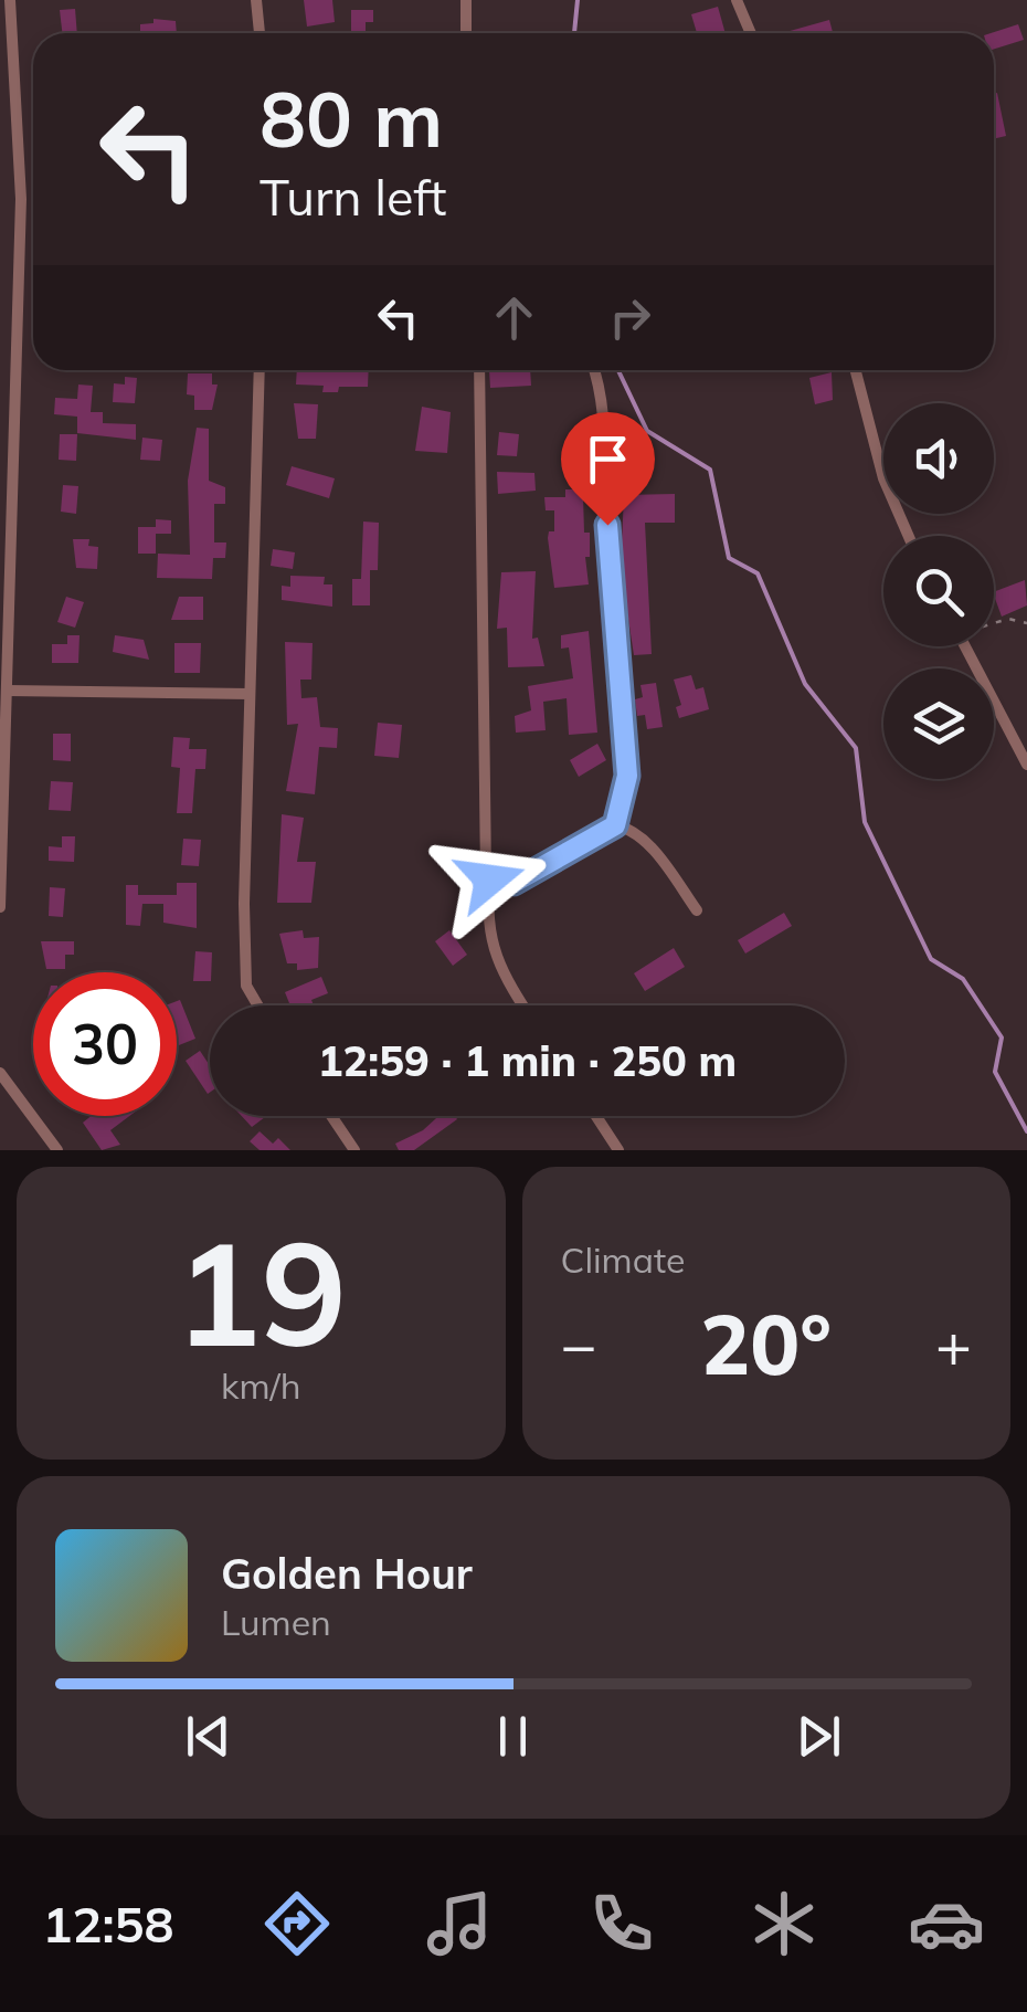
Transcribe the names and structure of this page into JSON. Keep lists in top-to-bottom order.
{
  "page": {
    "turn": ["80 m", "Turn left"],
    "limit": "30",
    "trip": "12:59 · 1 min · 250 m",
    "tile": [
      ["19", "km/h"],
      "Climate"
    ],
    "heat": ["−", "20°", "+"],
    "song": ["Golden Hour", "Lumen"],
    "tabs": "12:58"
  }
}
